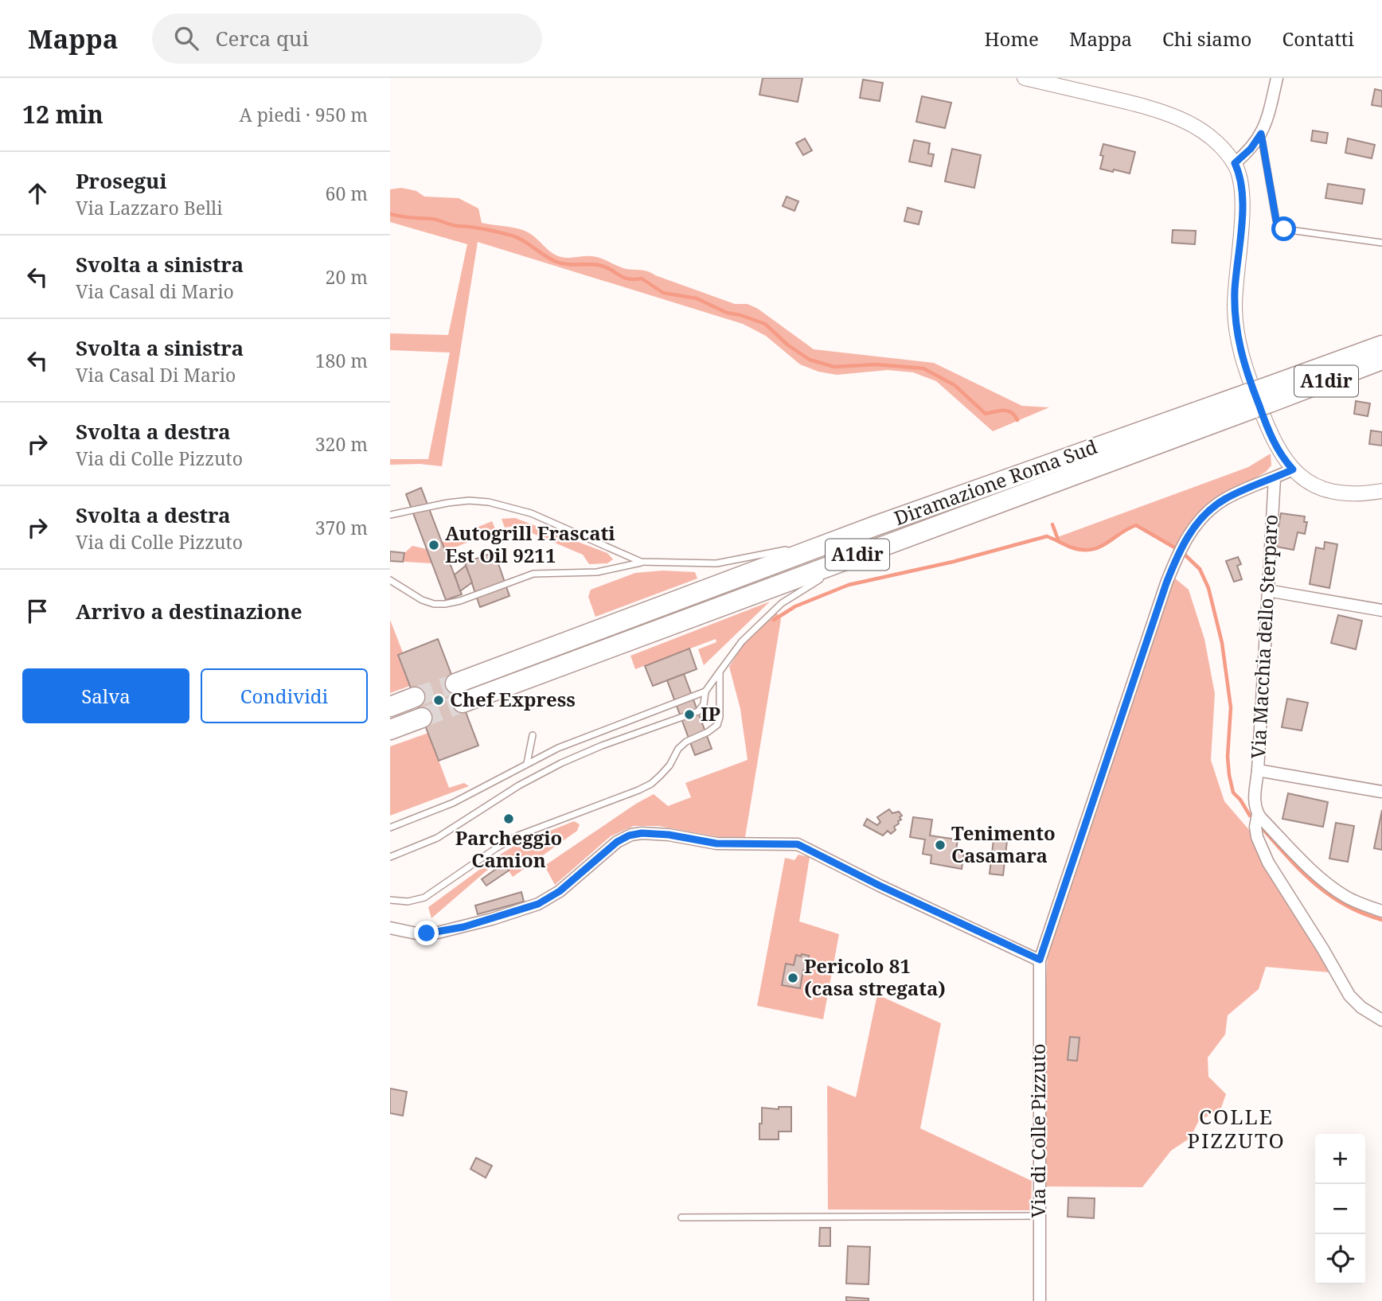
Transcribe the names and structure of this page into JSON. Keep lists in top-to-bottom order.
{
  "streets": {
    "highway": ["A1dir", "Diramazione Roma Sud"],
    "street": ["Via Macchia dello Sterparo", "Via di Colle Pizzuto"]
  },
  "crossings": [
    ["Via Macchia dello Sterparo", "Via di Colle Pizzuto"]
  ],
  "districts": ["COLLE PIZZUTO"],
  "places": [
    "Autogrill Frascati Est Oil 9211",
    "Chef Express",
    "IP",
    "Parcheggio Camion",
    "Tenimento Casamara",
    "Pericolo 81 (casa stregata)"
  ],
  "page": {
    "header": "Mappa",
    "search": "Cerca qui",
    "nav": [
      "Home",
      "Mappa",
      "Chi siamo",
      "Contatti"
    ],
    "heading": ["12 min", "A piedi · 950 m"],
    "list": [
      ["Prosegui", "Via Lazzaro Belli", "60 m"],
      ["Svolta a sinistra", "Via Casal di Mario", "20 m"],
      ["Svolta a sinistra", "Via Casal Di Mario", "180 m"],
      ["Svolta a destra", "Via di Colle Pizzuto", "320 m"],
      ["Svolta a destra", "Via di Colle Pizzuto", "370 m"],
      "Arrivo a destinazione"
    ],
    "buttons": ["Salva", "Condividi"],
    "map_buttons": ["+", "−"]
  }
}
